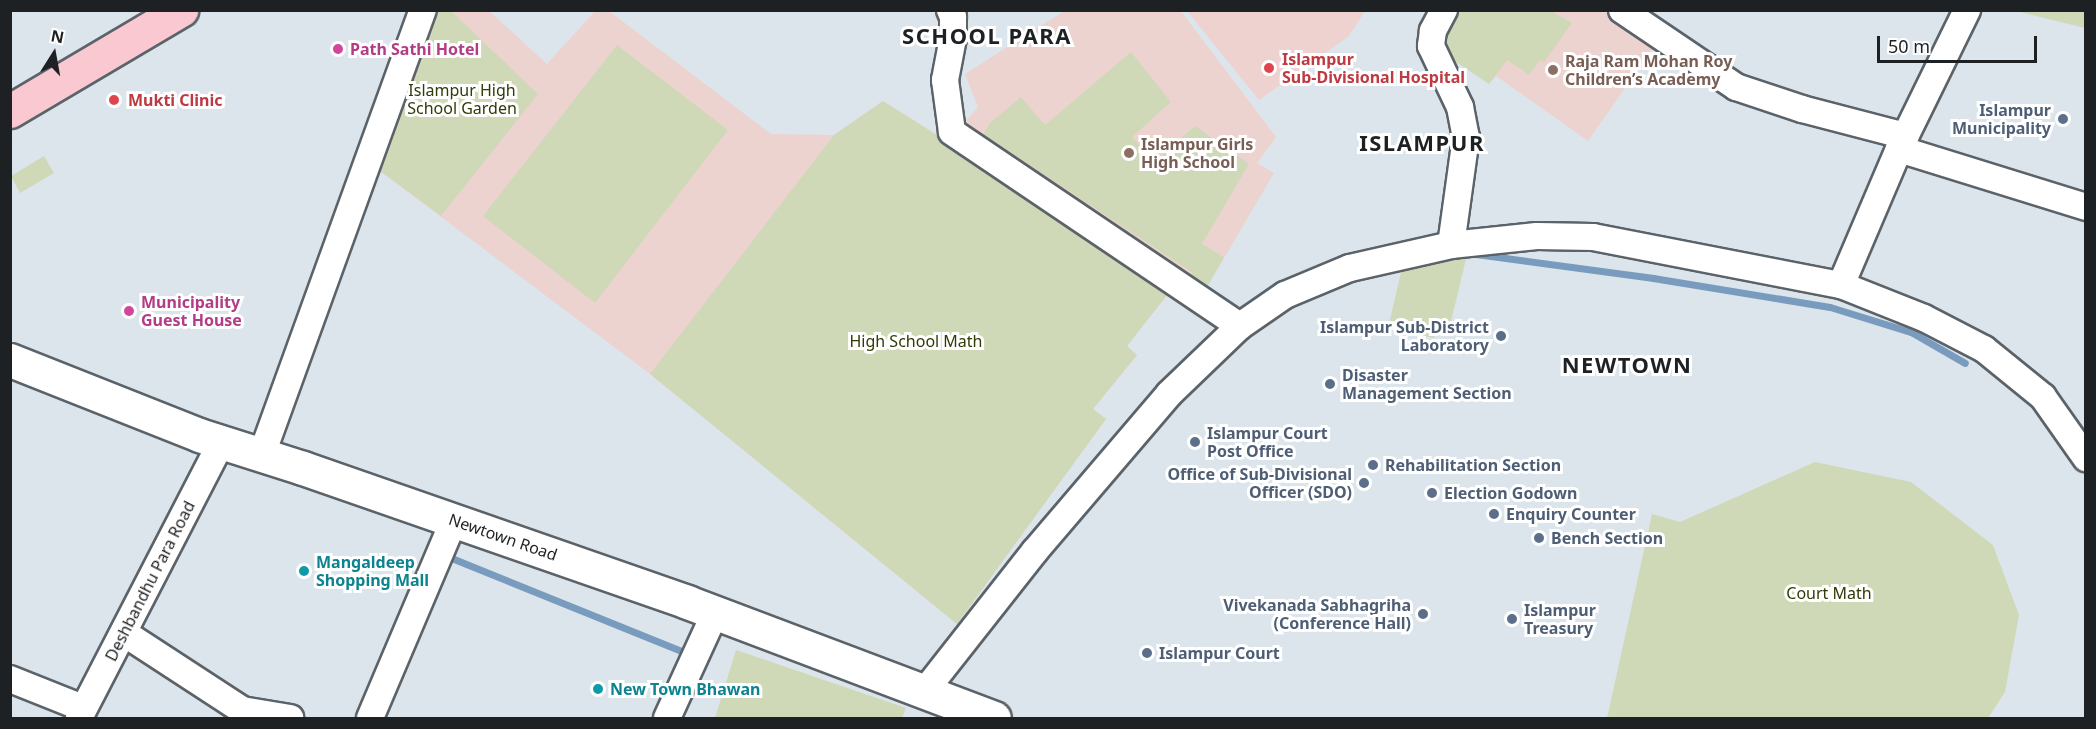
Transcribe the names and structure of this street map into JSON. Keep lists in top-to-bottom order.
{
  "streets": {
    "street": ["Newtown Road", "Deshbandhu Para Road"]
  },
  "crossings": [
    ["Newtown Road", "Deshbandhu Para Road"]
  ],
  "districts": ["SCHOOL PARA", "ISLAMPUR", "NEWTOWN"],
  "parks": ["Islampur High School Garden", "High School Math", "Court Math"],
  "places": [
    "Path Sathi Hotel",
    "Islampur Sub-Divisional Hospital",
    "Raja Ram Mohan Roy Children’s Academy",
    "Mukti Clinic",
    "Islampur Municipality",
    "Islampur Girls High School",
    "Municipality Guest House",
    "Islampur Sub-District Laboratory",
    "Disaster Management Section",
    "Islampur Court Post Office",
    "Rehabilitation Section",
    "Office of Sub-Divisional Officer (SDO)",
    "Election Godown",
    "Enquiry Counter",
    "Bench Section",
    "Mangaldeep Shopping Mall",
    "Vivekanada Sabhagriha (Conference Hall)",
    "Islampur Treasury",
    "Islampur Court",
    "New Town Bhawan"
  ],
  "scale_bar": "50 m",
  "north": "top"
}
